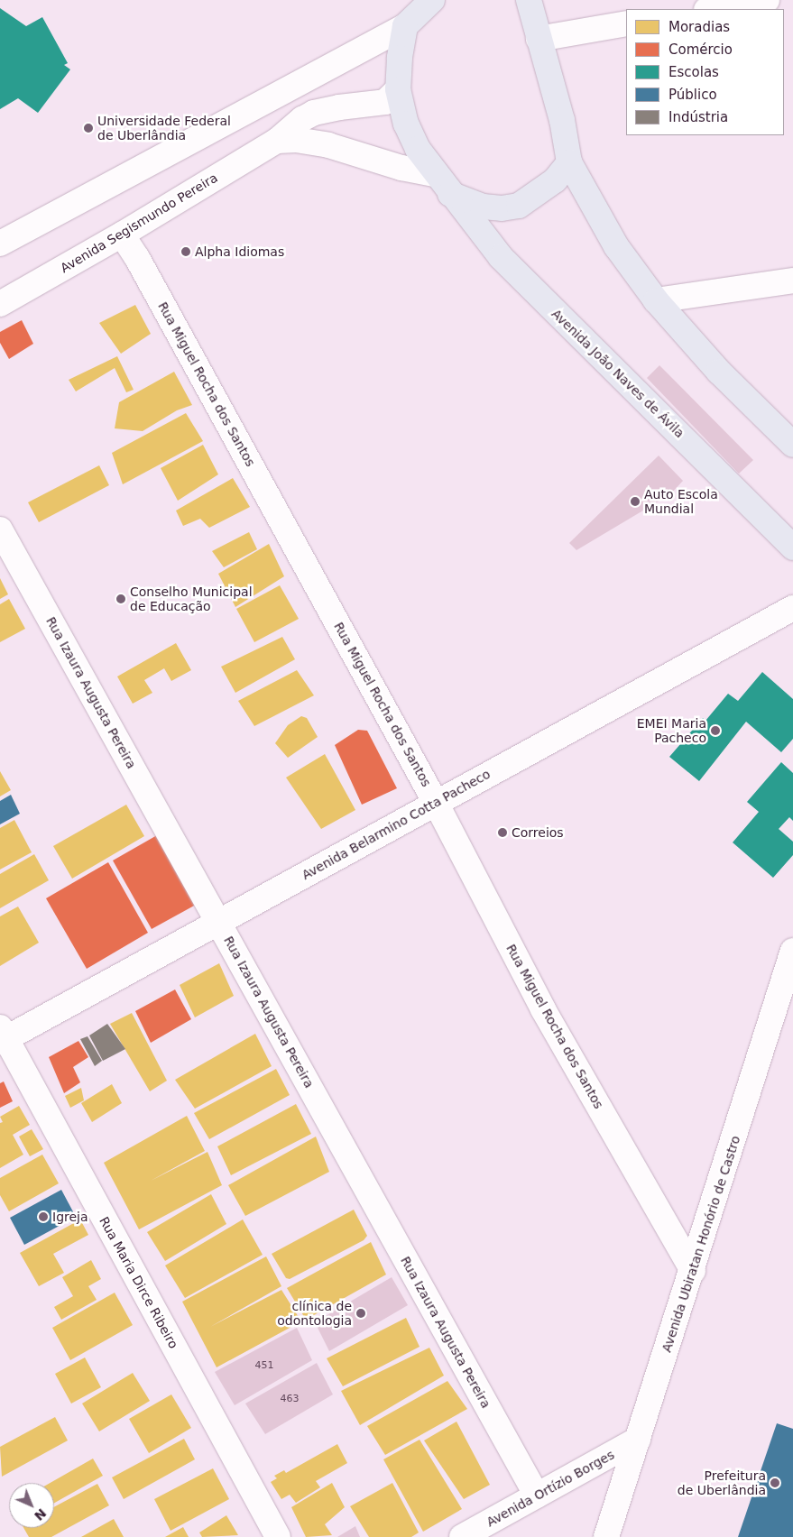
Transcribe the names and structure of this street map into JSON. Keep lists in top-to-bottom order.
{
  "streets": {
    "main road": ["Avenida João Naves de Ávila"],
    "street": [
      "Avenida Segismundo Pereira",
      "Rua Miguel Rocha dos Santos",
      "Rua Izaura Augusta Pereira",
      "Avenida Belarmino Cotta Pacheco",
      "Avenida Ubiratan Honório de Castro",
      "Rua Maria Dirce Ribeiro",
      "Avenida Ortízio Borges"
    ]
  },
  "crossings": [
    ["Avenida Segismundo Pereira", "Avenida João Naves de Ávila"],
    ["Avenida Segismundo Pereira", "Rua Miguel Rocha dos Santos"],
    ["Rua Miguel Rocha dos Santos", "Avenida Belarmino Cotta Pacheco"],
    ["Rua Miguel Rocha dos Santos", "Avenida Ubiratan Honório de Castro"],
    ["Rua Izaura Augusta Pereira", "Avenida Belarmino Cotta Pacheco"],
    ["Rua Izaura Augusta Pereira", "Avenida Ortízio Borges"],
    ["Avenida Belarmino Cotta Pacheco", "Rua Maria Dirce Ribeiro"],
    ["Avenida Ubiratan Honório de Castro", "Avenida Ortízio Borges"]
  ],
  "places": [
    "Universidade Federal de Uberlândia",
    "Alpha Idiomas",
    "Auto Escola Mundial",
    "Conselho Municipal de Educação",
    "EMEI Maria Pacheco",
    "Correios",
    "Igreja",
    "clínica de odontologia",
    "Prefeitura de Uberlândia"
  ],
  "house_numbers": ["451", "463"],
  "legend": [
    "Moradias",
    "Comércio",
    "Escolas",
    "Público",
    "Indústria"
  ],
  "north": "bottom right"
}
